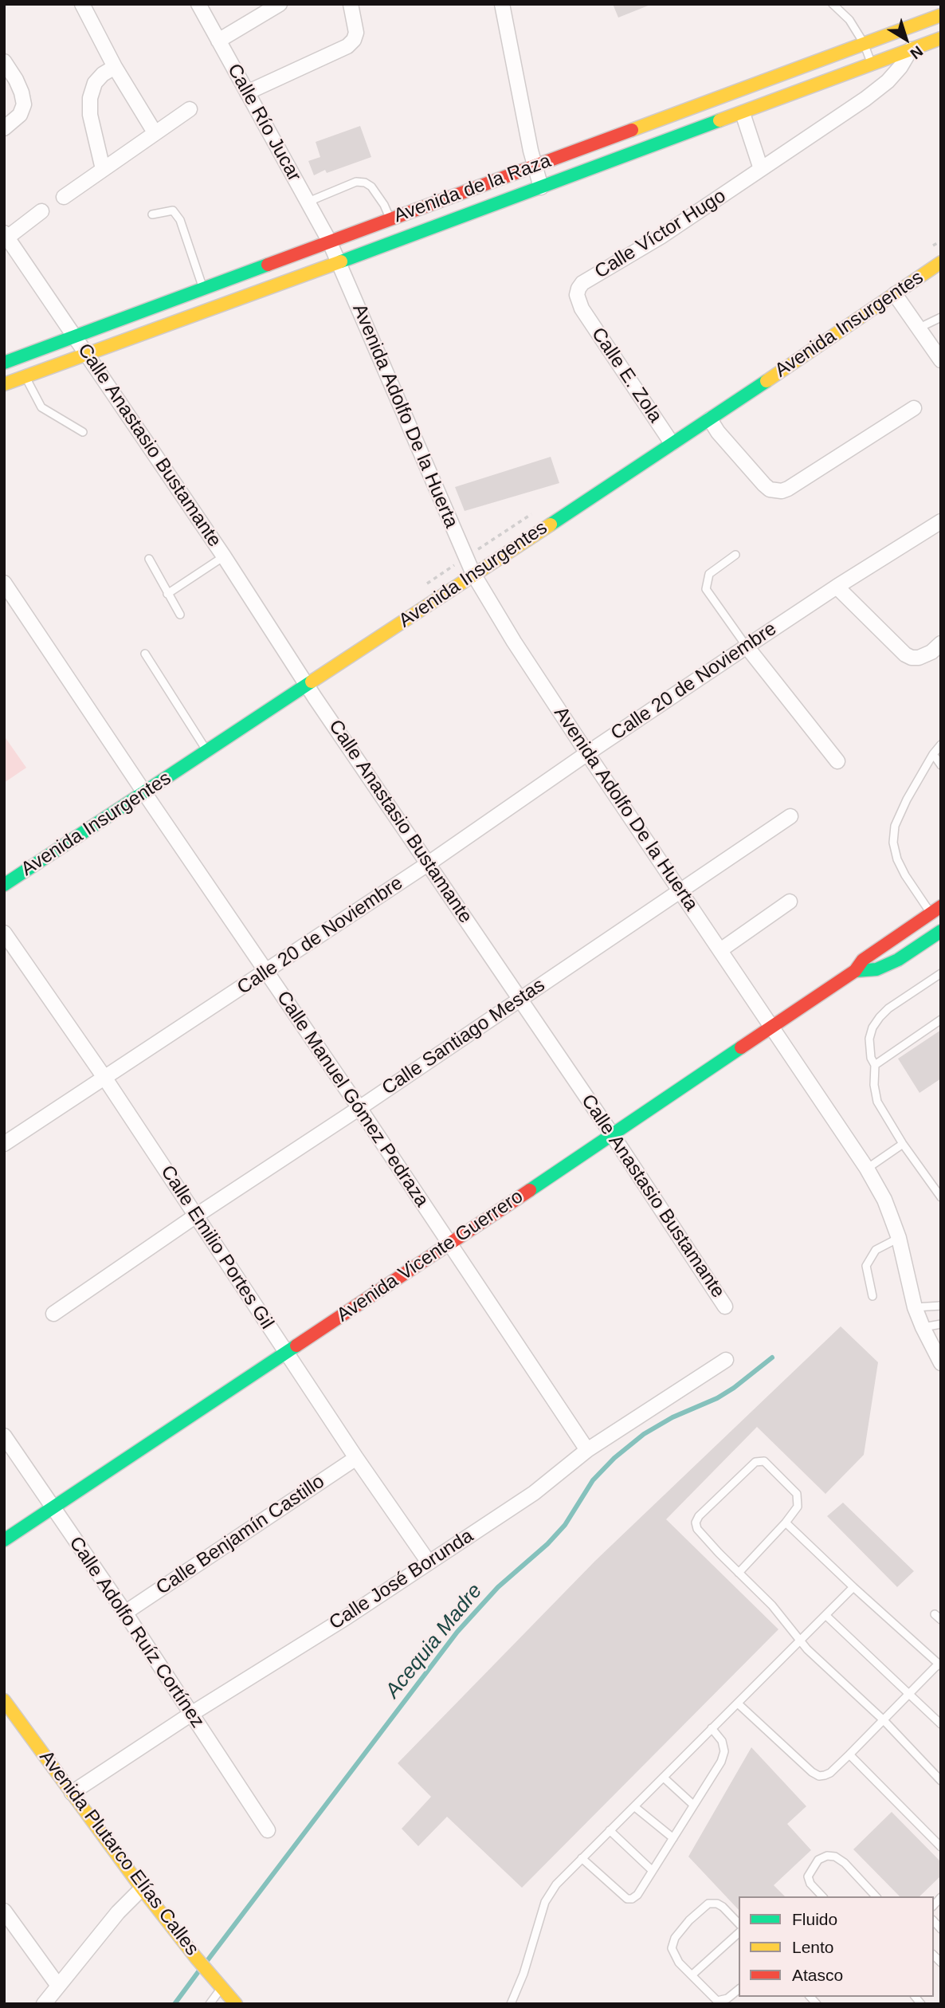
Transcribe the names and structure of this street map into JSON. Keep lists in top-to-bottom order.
{
  "streets": {
    "main road": [
      "Avenida de la Raza",
      "Avenida Insurgentes",
      "Avenida Vicente Guerrero",
      "Avenida Plutarco Elías Calles"
    ],
    "street": [
      "Calle Río Jucar",
      "Calle Víctor Hugo",
      "Calle E. Zola",
      "Avenida Adolfo De la Huerta",
      "Calle Anastasio Bustamante",
      "Calle 20 de Noviembre",
      "Calle Santiago Mestas",
      "Calle Manuel Gómez Pedraza",
      "Calle Emilio Portes Gil",
      "Calle Benjamín Castillo",
      "Calle José Borunda",
      "Calle Adolfo Ruíz Cortínez"
    ]
  },
  "crossings": [
    ["Calle Río Jucar", "Avenida de la Raza"],
    ["Calle Río Jucar", "Avenida Adolfo De la Huerta"],
    ["Avenida de la Raza", "Calle Víctor Hugo"],
    ["Avenida de la Raza", "Avenida Adolfo De la Huerta"],
    ["Avenida de la Raza", "Calle Anastasio Bustamante"],
    ["Calle Víctor Hugo", "Calle E. Zola"],
    ["Avenida Insurgentes", "Calle E. Zola"],
    ["Avenida Insurgentes", "Avenida Adolfo De la Huerta"],
    ["Avenida Insurgentes", "Calle Anastasio Bustamante"],
    ["Avenida Insurgentes", "Calle Manuel Gómez Pedraza"],
    ["Avenida Adolfo De la Huerta", "Calle 20 de Noviembre"],
    ["Avenida Adolfo De la Huerta", "Calle Santiago Mestas"],
    ["Avenida Adolfo De la Huerta", "Avenida Vicente Guerrero"],
    ["Calle Anastasio Bustamante", "Calle 20 de Noviembre"],
    ["Calle Anastasio Bustamante", "Calle Santiago Mestas"],
    ["Calle Anastasio Bustamante", "Avenida Vicente Guerrero"],
    ["Calle 20 de Noviembre", "Calle Manuel Gómez Pedraza"],
    ["Calle 20 de Noviembre", "Calle Emilio Portes Gil"],
    ["Calle Santiago Mestas", "Calle Manuel Gómez Pedraza"],
    ["Calle Santiago Mestas", "Calle Emilio Portes Gil"],
    ["Calle Manuel Gómez Pedraza", "Avenida Vicente Guerrero"],
    ["Calle Manuel Gómez Pedraza", "Calle José Borunda"],
    ["Calle Emilio Portes Gil", "Avenida Vicente Guerrero"],
    ["Calle Emilio Portes Gil", "Calle Benjamín Castillo"],
    ["Calle Emilio Portes Gil", "Calle José Borunda"],
    ["Avenida Vicente Guerrero", "Calle Adolfo Ruíz Cortínez"],
    ["Calle Benjamín Castillo", "Calle Adolfo Ruíz Cortínez"],
    ["Calle José Borunda", "Calle Adolfo Ruíz Cortínez"],
    ["Calle José Borunda", "Avenida Plutarco Elías Calles"]
  ],
  "water": ["Acequia Madre"],
  "legend": ["Fluido", "Lento", "Atasco"],
  "north": "bottom right"
}
